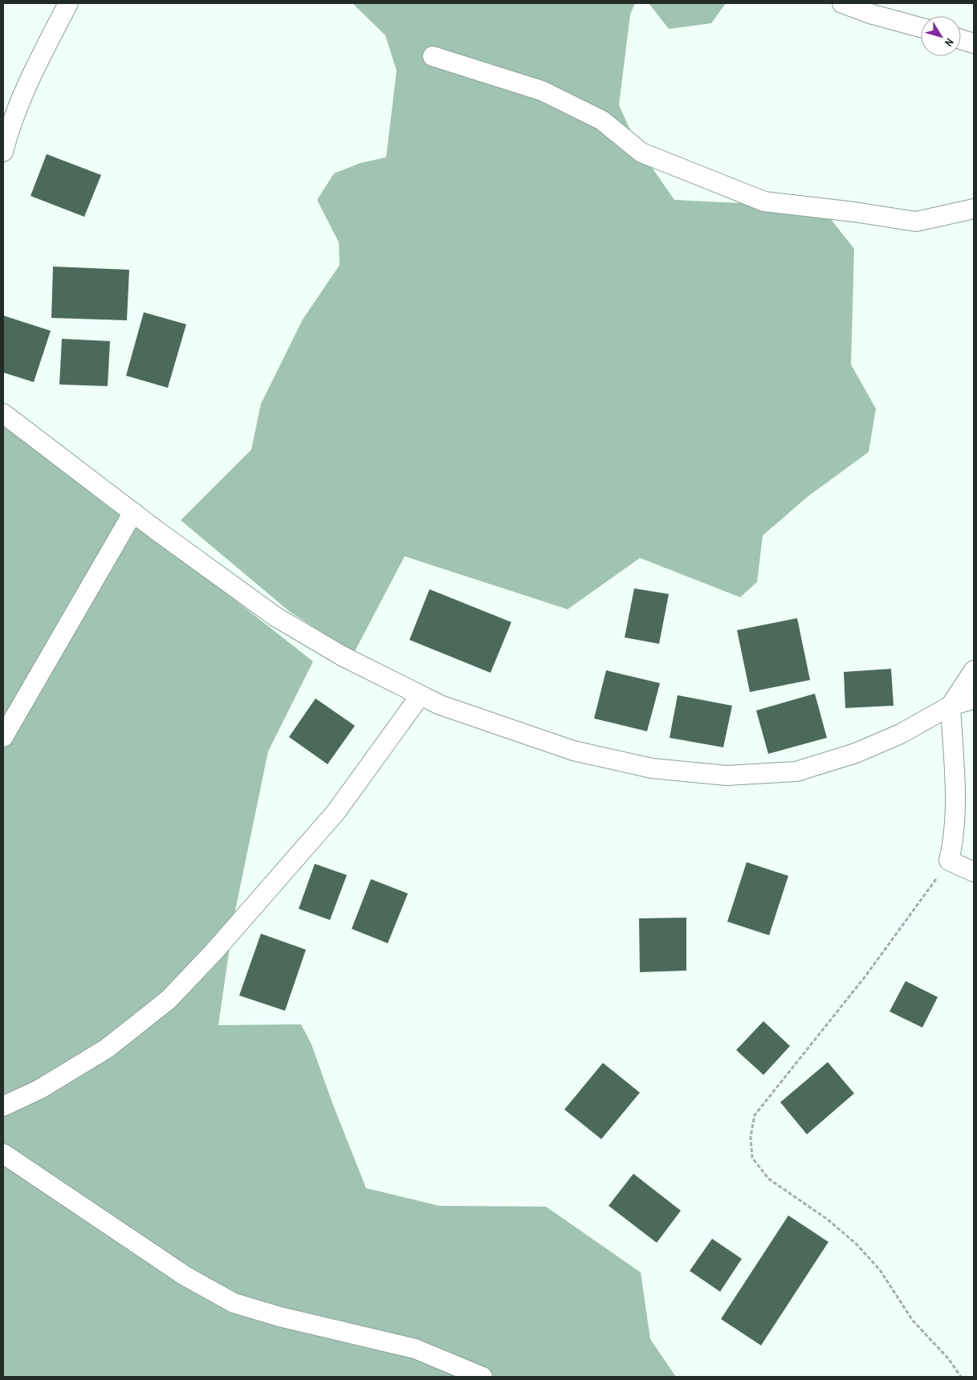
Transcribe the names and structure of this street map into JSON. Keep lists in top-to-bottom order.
{
  "north": "bottom right"
}
